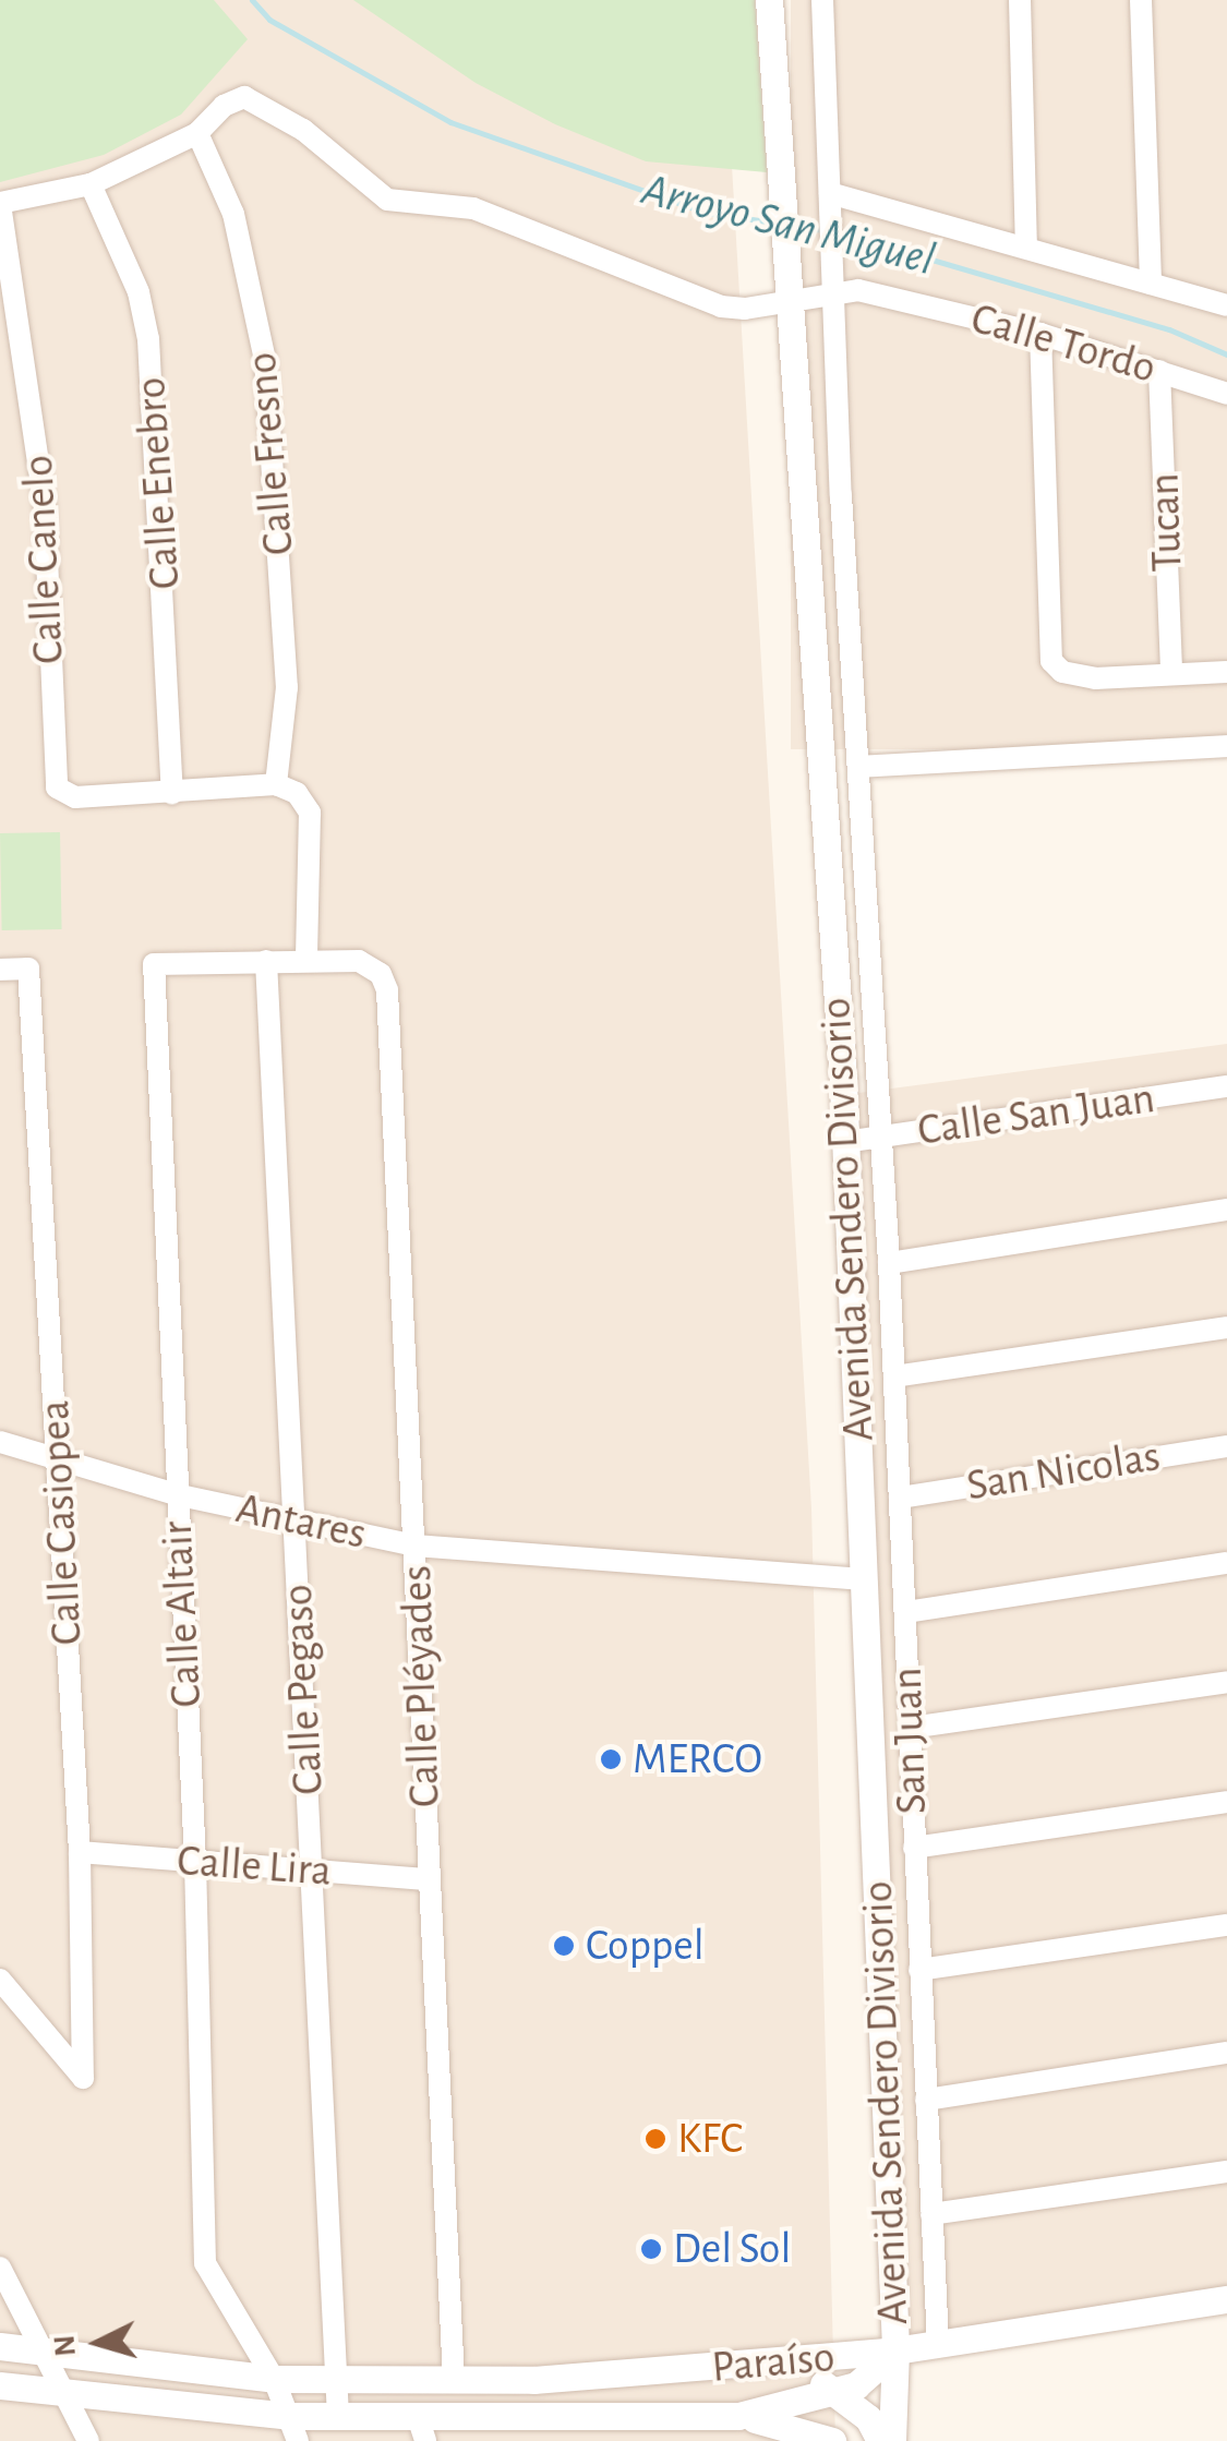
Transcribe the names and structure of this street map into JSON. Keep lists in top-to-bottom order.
{
  "streets": {
    "street": [
      "Calle Tordo",
      "Calle Fresno",
      "Calle Enebro",
      "Tucan",
      "Calle Canelo",
      "Calle San Juan",
      "Avenida Sendero Divisorio",
      "San Nicolas",
      "Antares",
      "Calle Casiopea",
      "Calle Altair",
      "Calle Pléyades",
      "Calle Pegaso",
      "San Juan",
      "Calle Lira",
      "Paraíso"
    ]
  },
  "crossings": [
    ["Calle Tordo", "Calle Fresno"],
    ["Calle Tordo", "Tucan"],
    ["Calle Tordo", "Avenida Sendero Divisorio"],
    ["Calle Enebro", "Calle Canelo"],
    ["Calle San Juan", "Avenida Sendero Divisorio"],
    ["Calle San Juan", "San Juan"],
    ["Avenida Sendero Divisorio", "Antares"],
    ["Avenida Sendero Divisorio", "San Juan"],
    ["Avenida Sendero Divisorio", "Paraíso"],
    ["San Nicolas", "San Juan"],
    ["Antares", "Calle Casiopea"],
    ["Antares", "Calle Altair"],
    ["Antares", "Calle Pléyades"],
    ["Antares", "Calle Pegaso"],
    ["Calle Casiopea", "Calle Lira"],
    ["Calle Altair", "Calle Pegaso"],
    ["Calle Altair", "Calle Lira"],
    ["Calle Altair", "Paraíso"],
    ["Calle Pléyades", "Calle Lira"],
    ["Calle Pléyades", "Paraíso"],
    ["Calle Pegaso", "Calle Lira"],
    ["Calle Pegaso", "Paraíso"]
  ],
  "water": ["Arroyo San Miguel"],
  "places": [
    "MERCO",
    "Coppel",
    "KFC",
    "Del Sol"
  ],
  "north": "left"
}
